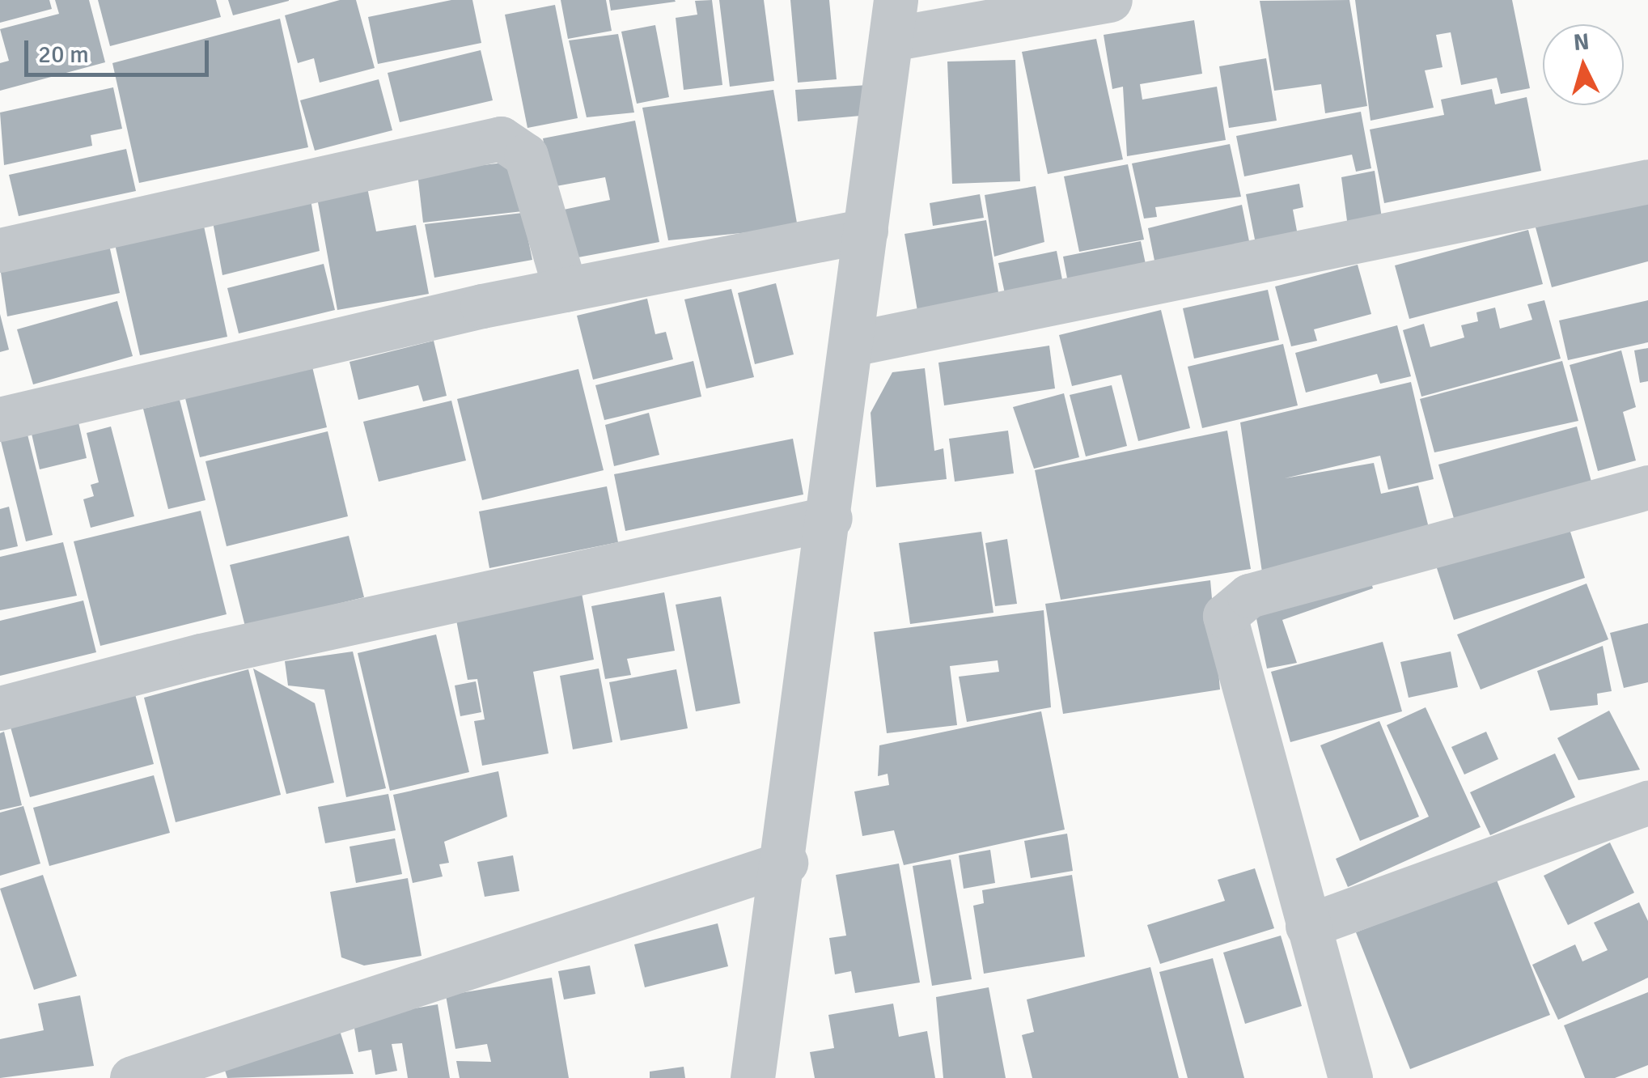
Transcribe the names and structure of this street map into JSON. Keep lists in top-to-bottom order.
{
  "scale_bar": "20 m",
  "north": "top"
}
